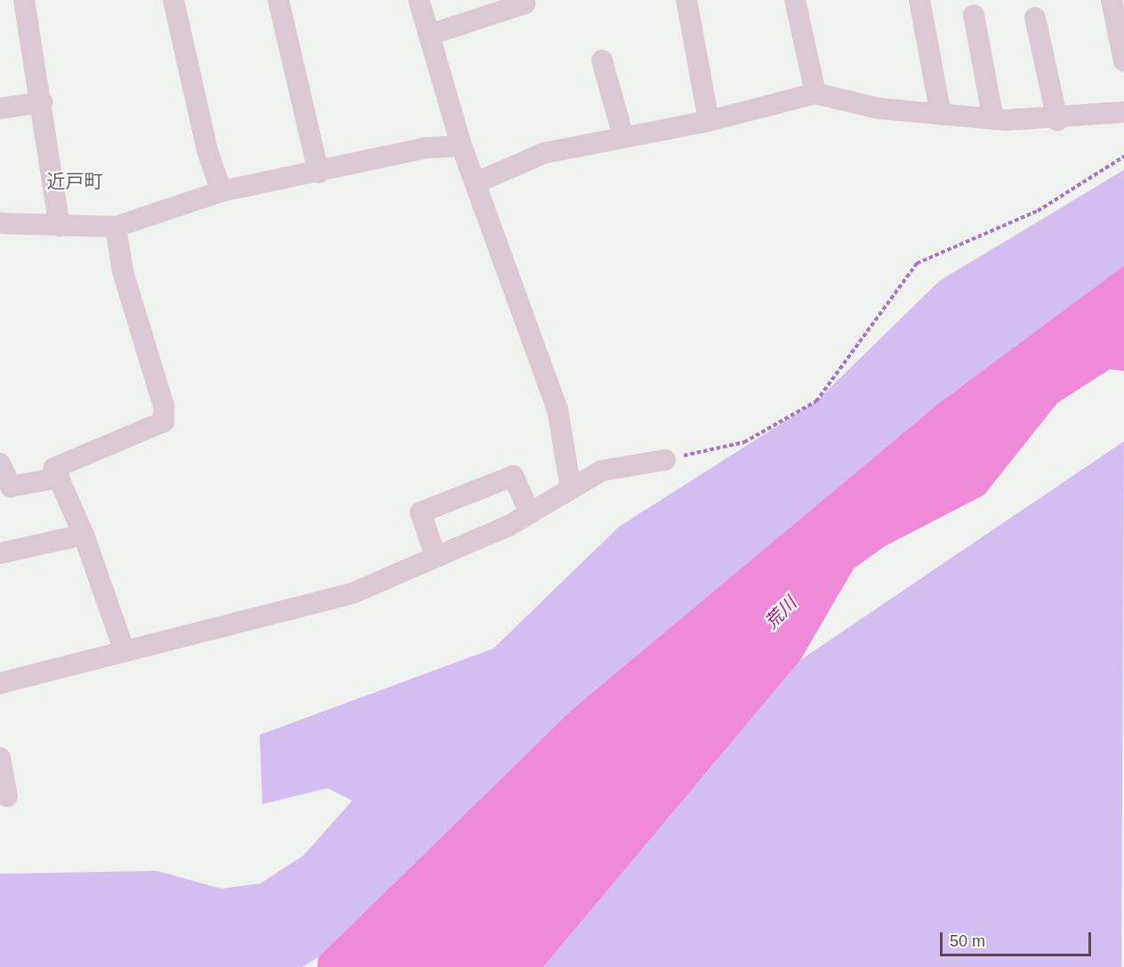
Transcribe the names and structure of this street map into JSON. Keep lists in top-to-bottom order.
{
  "districts": ["近戸町"],
  "water": ["荒川"],
  "scale_bar": "50 m"
}
